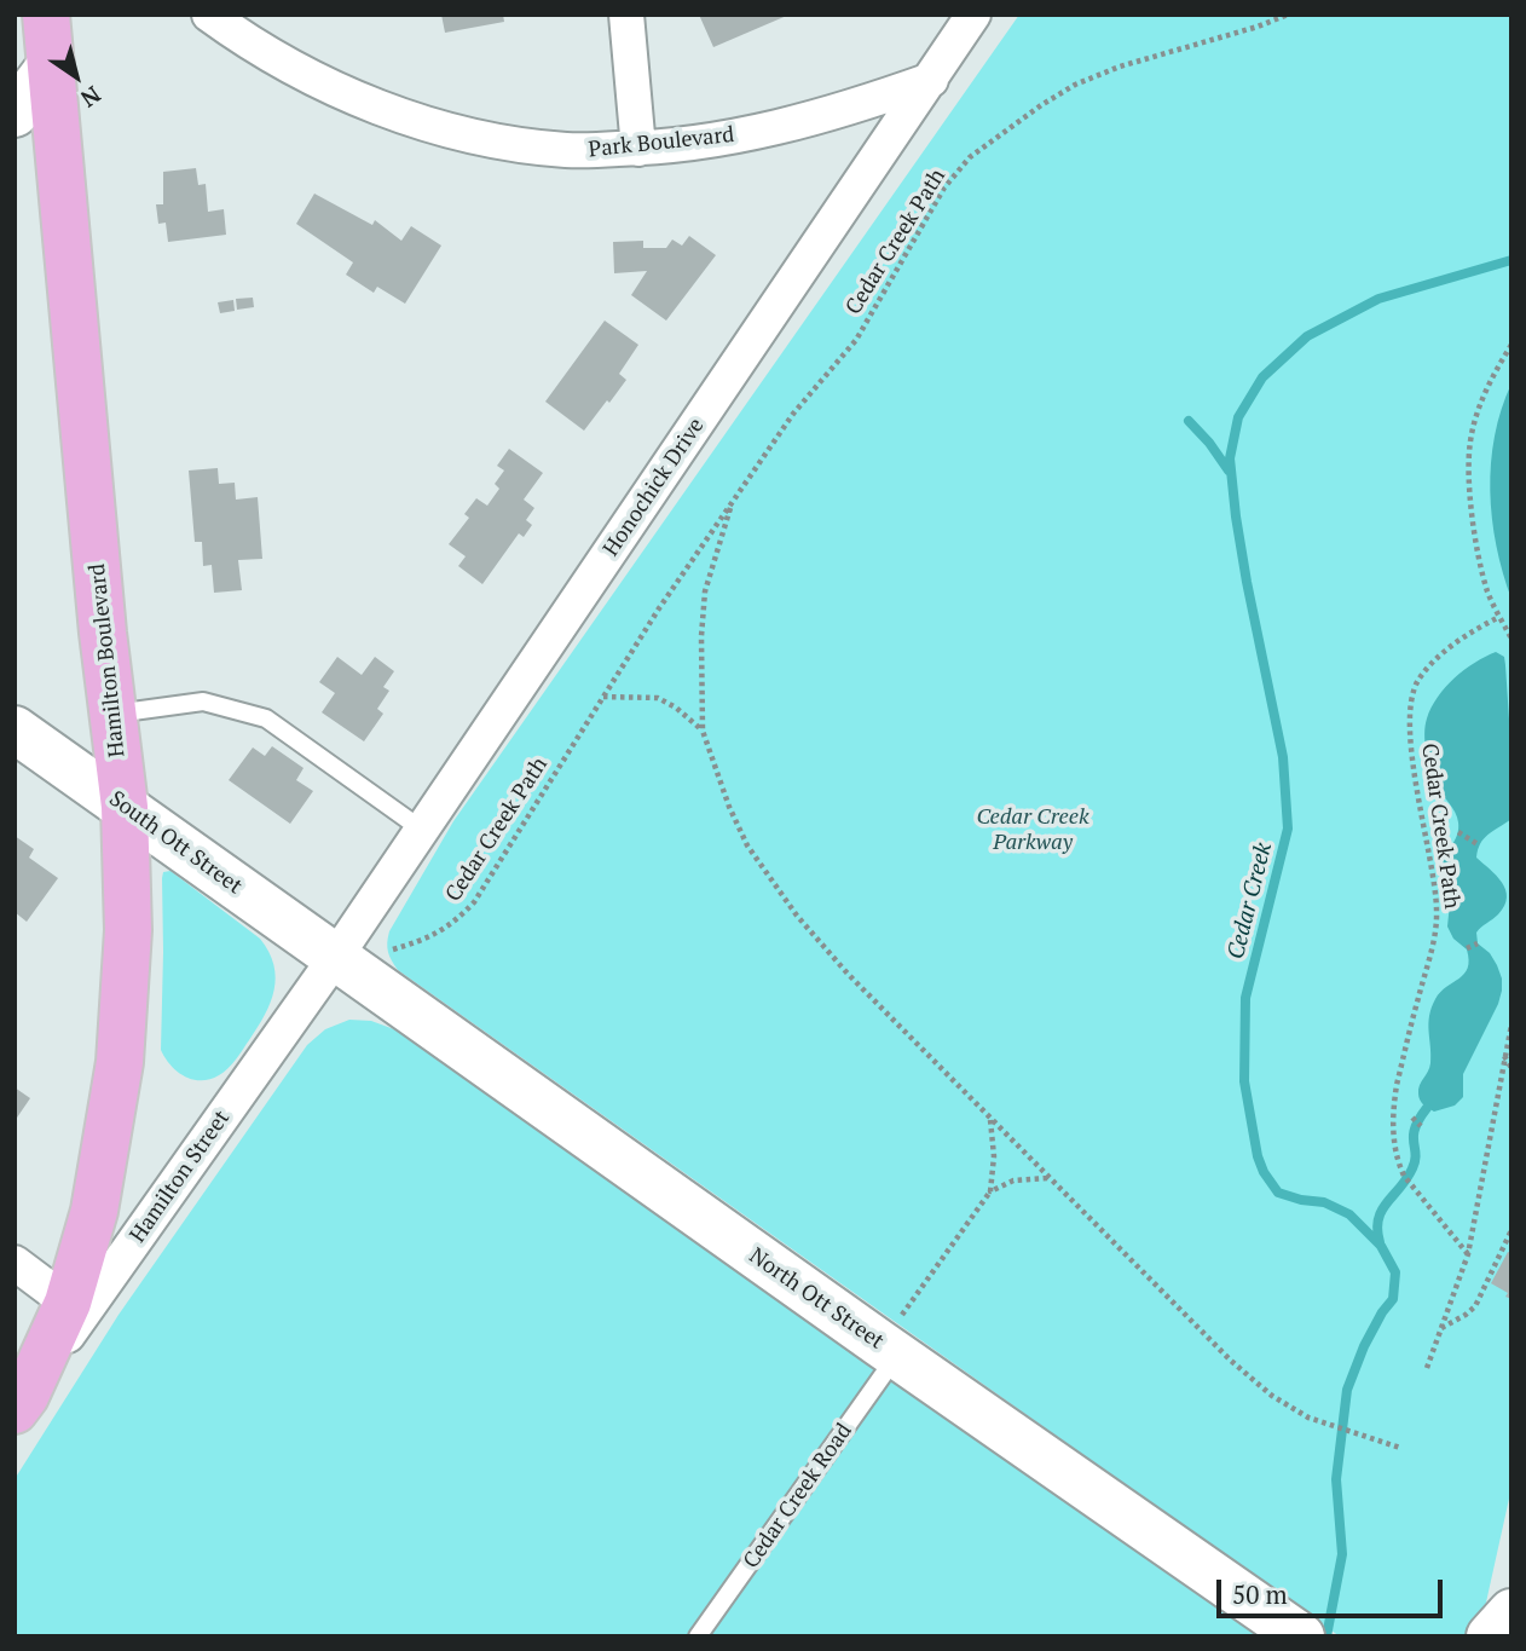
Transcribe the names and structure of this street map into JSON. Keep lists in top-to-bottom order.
{
  "streets": {
    "main road": ["Hamilton Boulevard", "Hamilton Street"],
    "street": [
      "Park Boulevard",
      "Honochick Drive",
      "South Ott Street",
      "North Ott Street"
    ],
    "lane": ["Cedar Creek Road"],
    "path": ["Cedar Creek Path"]
  },
  "crossings": [
    ["Park Boulevard", "Honochick Drive"],
    ["Honochick Drive", "South Ott Street"],
    ["Honochick Drive", "Hamilton Street"],
    ["Honochick Drive", "North Ott Street"],
    ["Hamilton Boulevard", "South Ott Street"],
    ["Hamilton Boulevard", "Hamilton Street"],
    ["South Ott Street", "Hamilton Street"],
    ["South Ott Street", "North Ott Street"],
    ["Hamilton Street", "North Ott Street"],
    ["North Ott Street", "Cedar Creek Road"]
  ],
  "water": ["Cedar Creek"],
  "parks": ["Cedar Creek Parkway"],
  "scale_bar": "50 m",
  "north": "bottom right"
}
